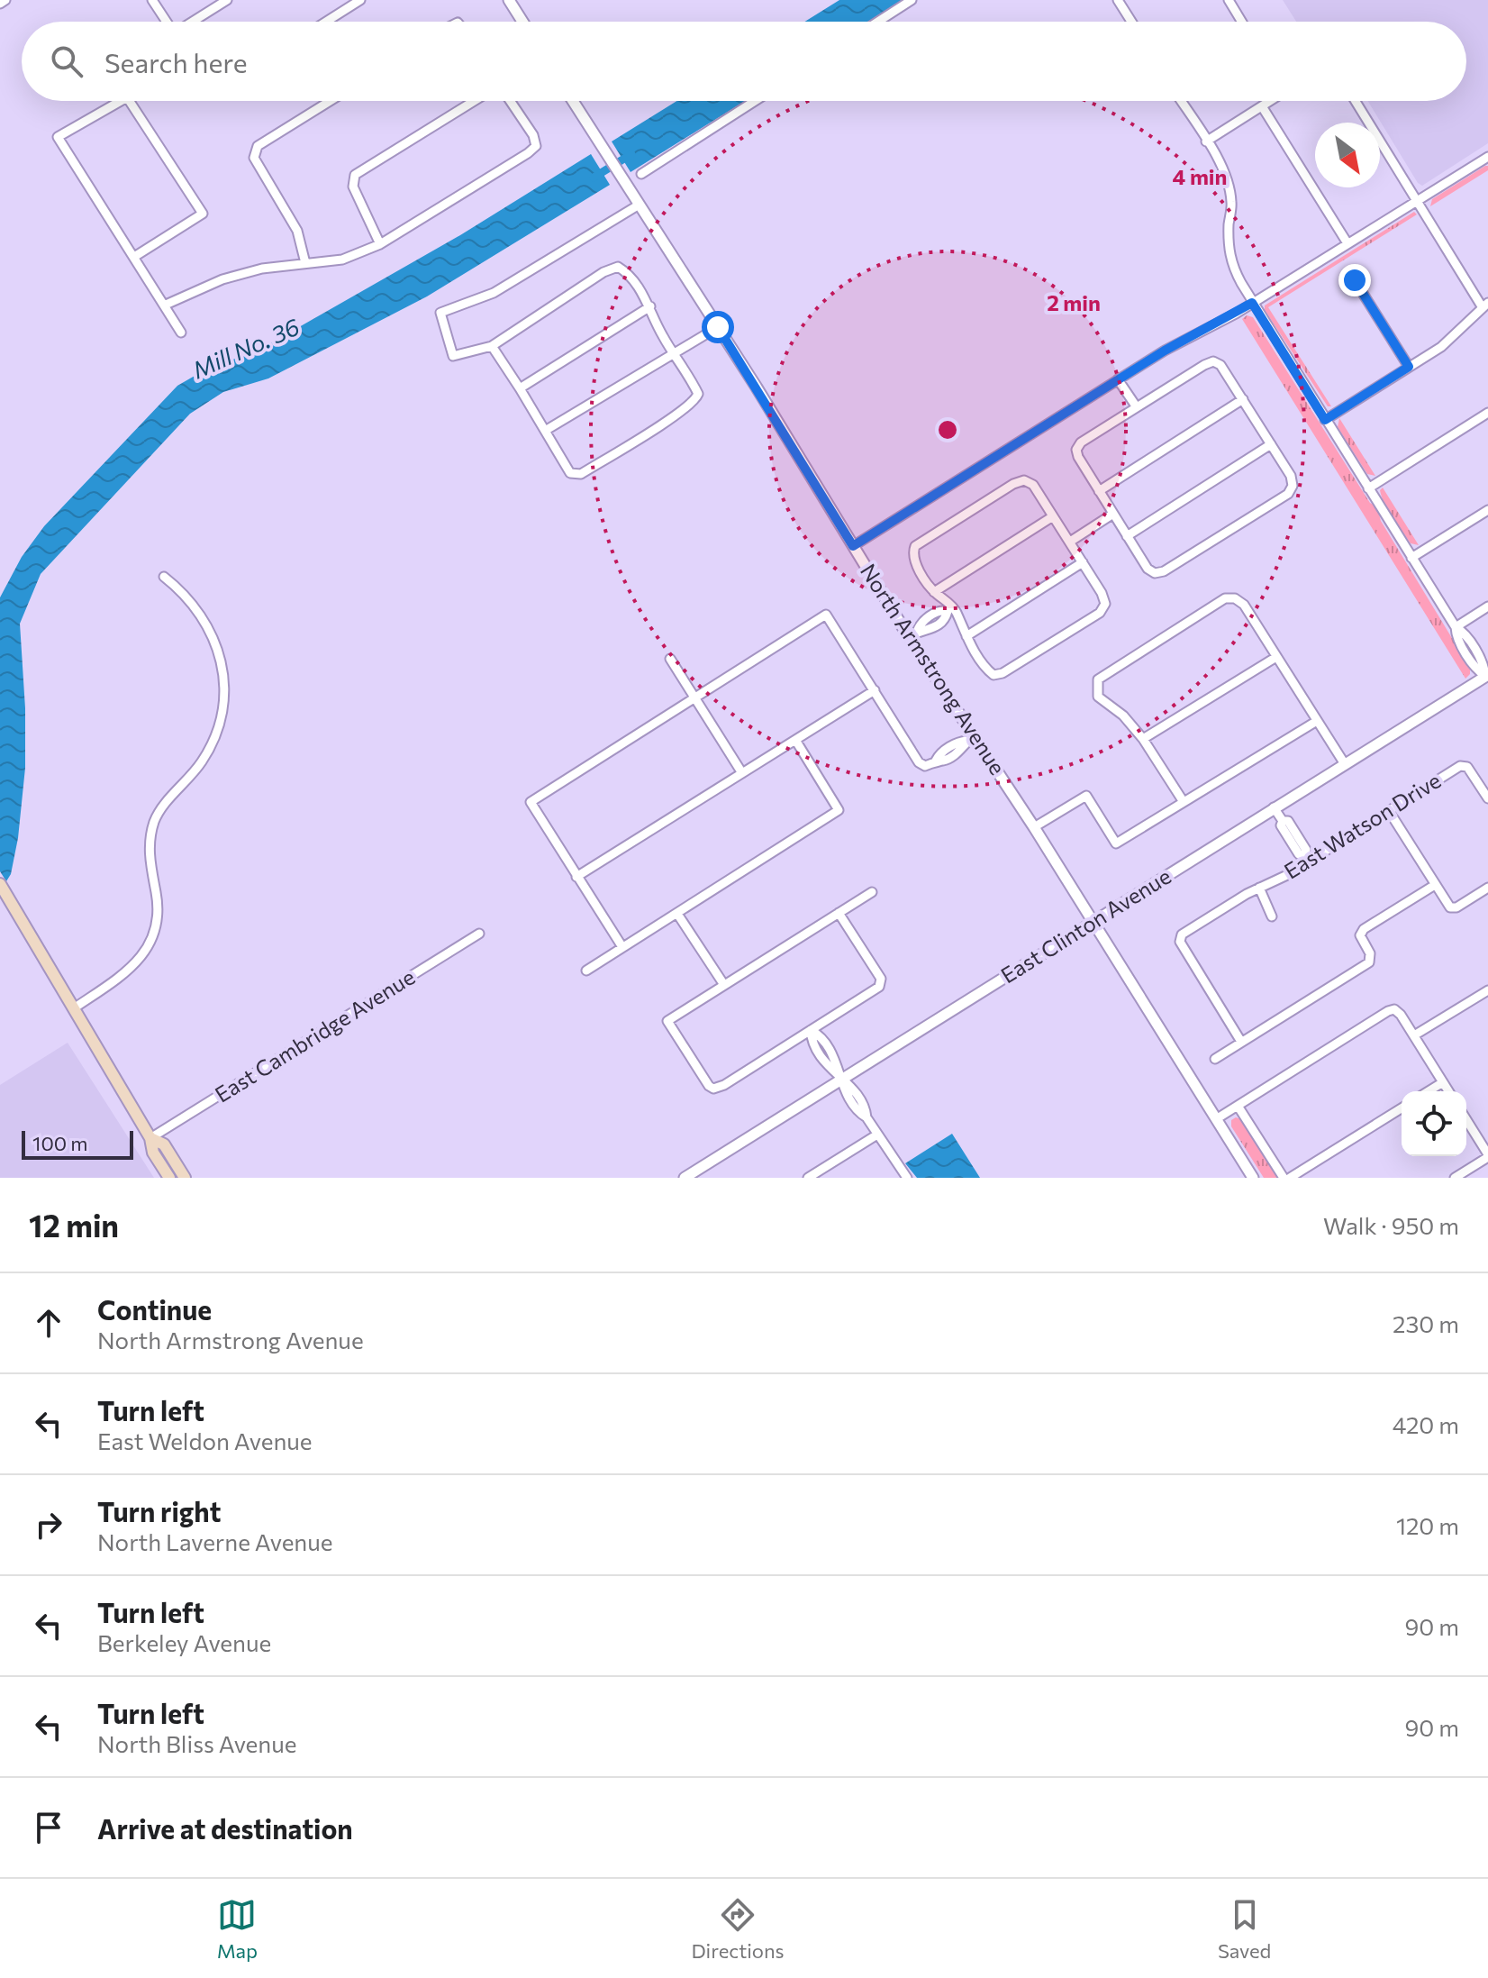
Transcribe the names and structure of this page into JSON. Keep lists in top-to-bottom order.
{
  "streets": {
    "street": [
      "North Armstrong Avenue",
      "East Watson Drive",
      "East Clinton Avenue",
      "East Cambridge Avenue"
    ]
  },
  "crossings": [
    ["North Armstrong Avenue", "East Clinton Avenue"]
  ],
  "water": ["Mill No. 36"],
  "scale_bar": "100 m",
  "north": "bottom right",
  "page": {
    "search": "Search here",
    "scale": "100 m",
    "heading": ["12 min", "Walk · 950 m"],
    "list": [
      ["Continue", "North Armstrong Avenue", "230 m"],
      ["Turn left", "East Weldon Avenue", "420 m"],
      ["Turn right", "North Laverne Avenue", "120 m"],
      ["Turn left", "Berkeley Avenue", "90 m"],
      ["Turn left", "North Bliss Avenue", "90 m"],
      "Arrive at destination"
    ],
    "nav": ["Map", "Directions", "Saved"]
  },
  "rings": ["4 min", "2 min"]
}
